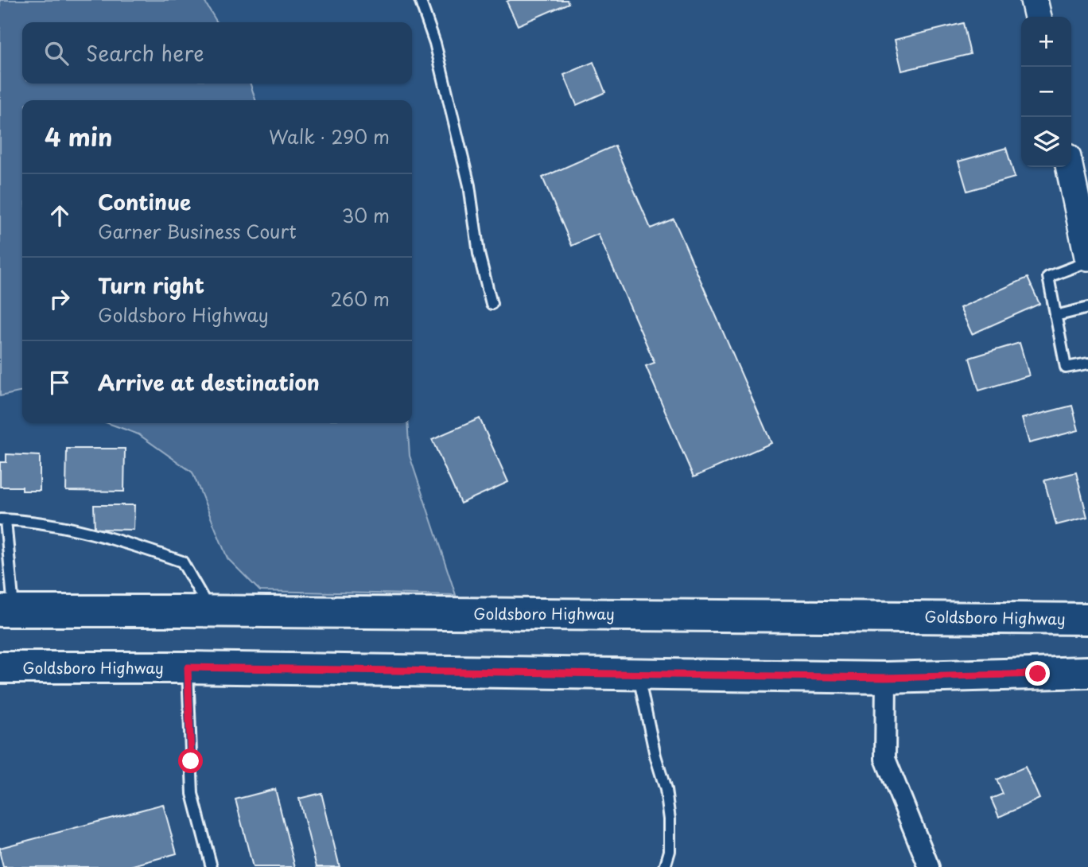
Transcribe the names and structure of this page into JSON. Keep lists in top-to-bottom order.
{
  "streets": {
    "main road": ["Goldsboro Highway"]
  },
  "page": {
    "map_buttons": ["+", "−"],
    "search": "Search here",
    "heading": ["4 min", "Walk · 290 m"],
    "list": [
      ["Continue", "Garner Business Court", "30 m"],
      ["Turn right", "Goldsboro Highway", "260 m"],
      "Arrive at destination"
    ]
  }
}
